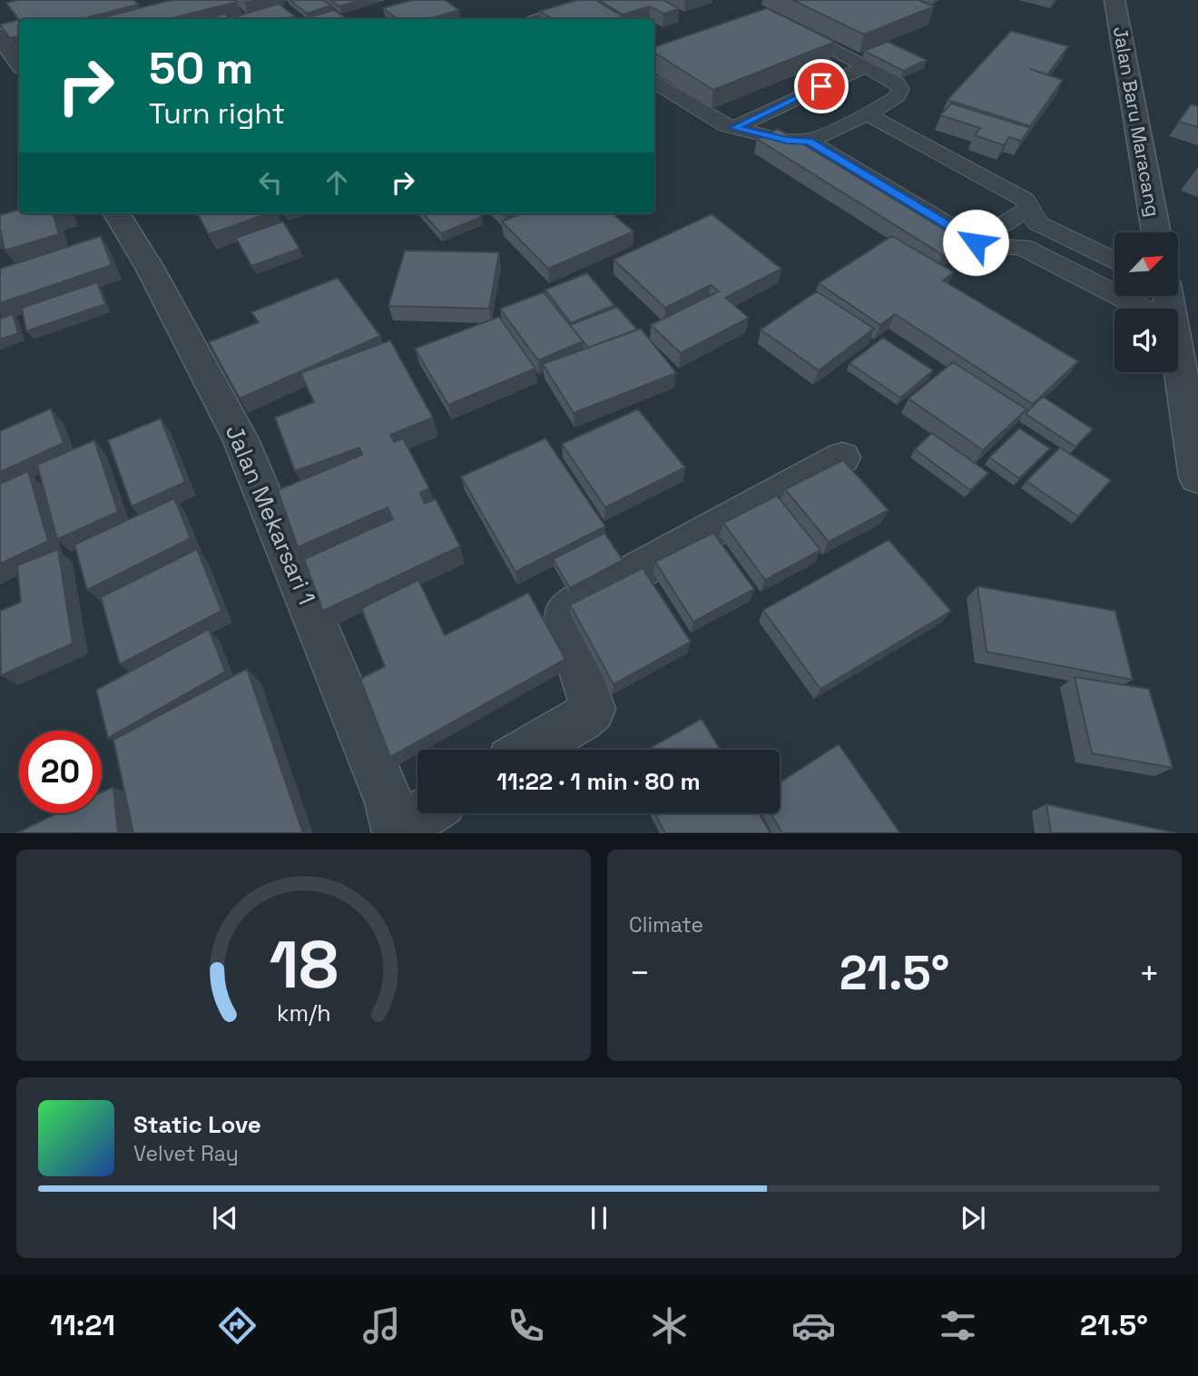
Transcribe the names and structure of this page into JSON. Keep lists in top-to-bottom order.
{
  "streets": {
    "street": ["Jalan Baru Maracang", "Jalan Mekarsari 1"]
  },
  "north": "top right",
  "page": {
    "turn": ["50 m", "Turn right"],
    "limit": "20",
    "trip": "11:22 · 1 min · 80 m",
    "tile": "Climate",
    "heat": ["−", "21.5°", "+"],
    "song": ["Static Love", "Velvet Ray"],
    "tabs": ["11:21", "21.5°"],
    "gauge": ["18", "km/h"]
  }
}
